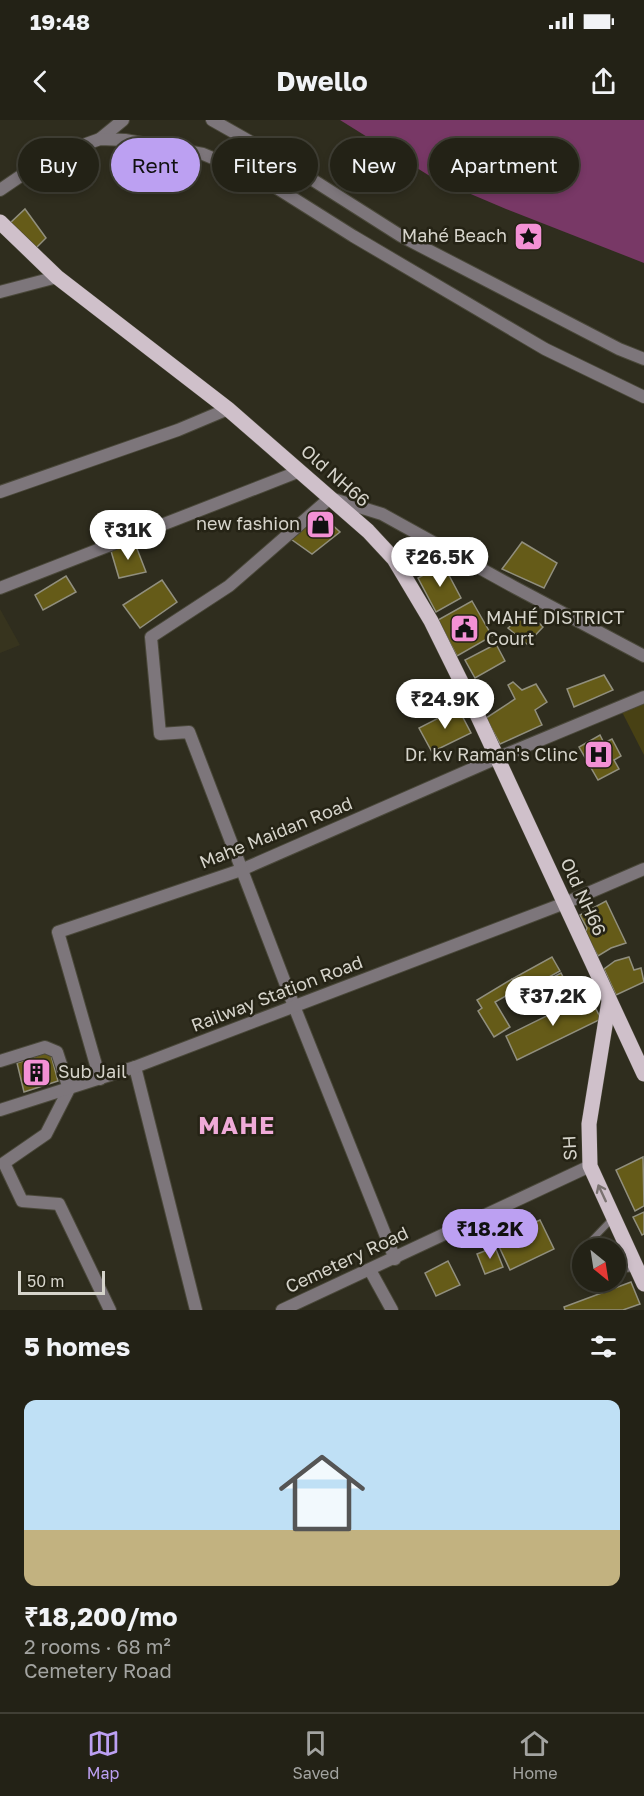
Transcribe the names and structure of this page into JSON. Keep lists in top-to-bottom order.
{
  "streets": {
    "main road": ["Old NH66", "SH"],
    "street": ["Mahe Maidan Road", "Railway Station Road", "Cemetery Road"]
  },
  "crossings": [
    ["Old NH66", "Mahe Maidan Road"],
    ["Old NH66", "Railway Station Road"],
    ["Old NH66", "SH"],
    ["Mahe Maidan Road", "Railway Station Road"],
    ["SH", "Cemetery Road"]
  ],
  "districts": ["MAHE"],
  "places": {
    "place": ["Mahé Beach"],
    "shop": ["new fashion"],
    "public building": ["MAHÉ DISTRICT Court"],
    "hospital": ["Dr. kv Raman's Clinc"],
    "building": ["Sub Jail"]
  },
  "scale_bar": "50 m",
  "north": "bottom right",
  "page": {
    "status": "19:48",
    "header": "Dwello",
    "chip": [
      "Buy",
      "Rent",
      "Filters",
      "New",
      "Apartment"
    ],
    "price": [
      "₹31K",
      "₹26.5K",
      "₹24.9K",
      "₹37.2K",
      "₹18.2K"
    ],
    "scale": "50 m",
    "heading": "5 homes",
    "list": [
      {
        "name": "₹18,200/mo",
        "note": "2 rooms · 68 m² · Cemetery Road"
      }
    ],
    "tabs": ["Map", "Saved", "Home"]
  }
}
